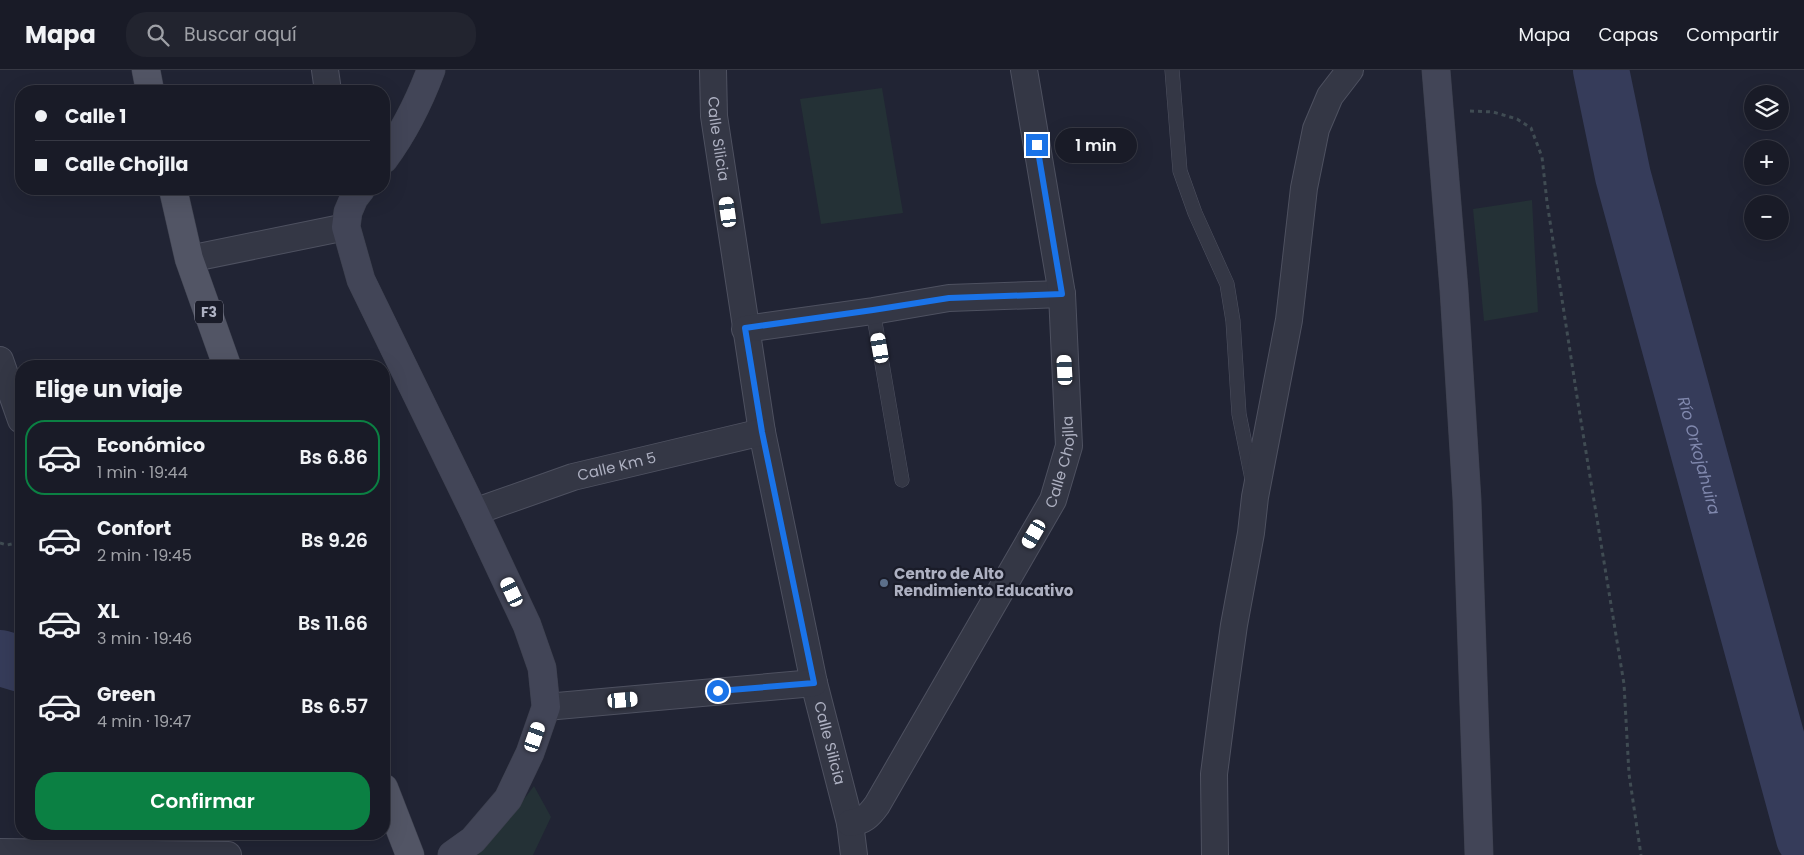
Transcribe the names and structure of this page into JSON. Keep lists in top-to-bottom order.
{
  "streets": {
    "main road": ["F3"],
    "street": ["Calle Silicia", "Calle Chojlla", "Calle Km 5"]
  },
  "crossings": [
    ["Calle Silicia", "Calle Chojlla"],
    ["Calle Silicia", "Calle Km 5"]
  ],
  "water": ["Río Orkojahuira"],
  "places": ["Centro de Alto Rendimiento Educativo"],
  "page": {
    "header": "Mapa",
    "search": "Buscar aquí",
    "nav": ["Mapa", "Capas", "Compartir"],
    "map_buttons": ["+", "−"],
    "banner": ["Calle 1", "Calle Chojlla"],
    "bubble": "1 min",
    "heading": "Elige un viaje",
    "list": [
      {
        "name": "Económico",
        "note": "1 min · 19:44",
        "value": "Bs 6.86"
      },
      {
        "name": "Confort",
        "note": "2 min · 19:45",
        "value": "Bs 9.26"
      },
      {
        "name": "XL",
        "note": "3 min · 19:46",
        "value": "Bs 11.66"
      },
      {
        "name": "Green",
        "note": "4 min · 19:47",
        "value": "Bs 6.57"
      }
    ],
    "buttons": "Confirmar"
  }
}
